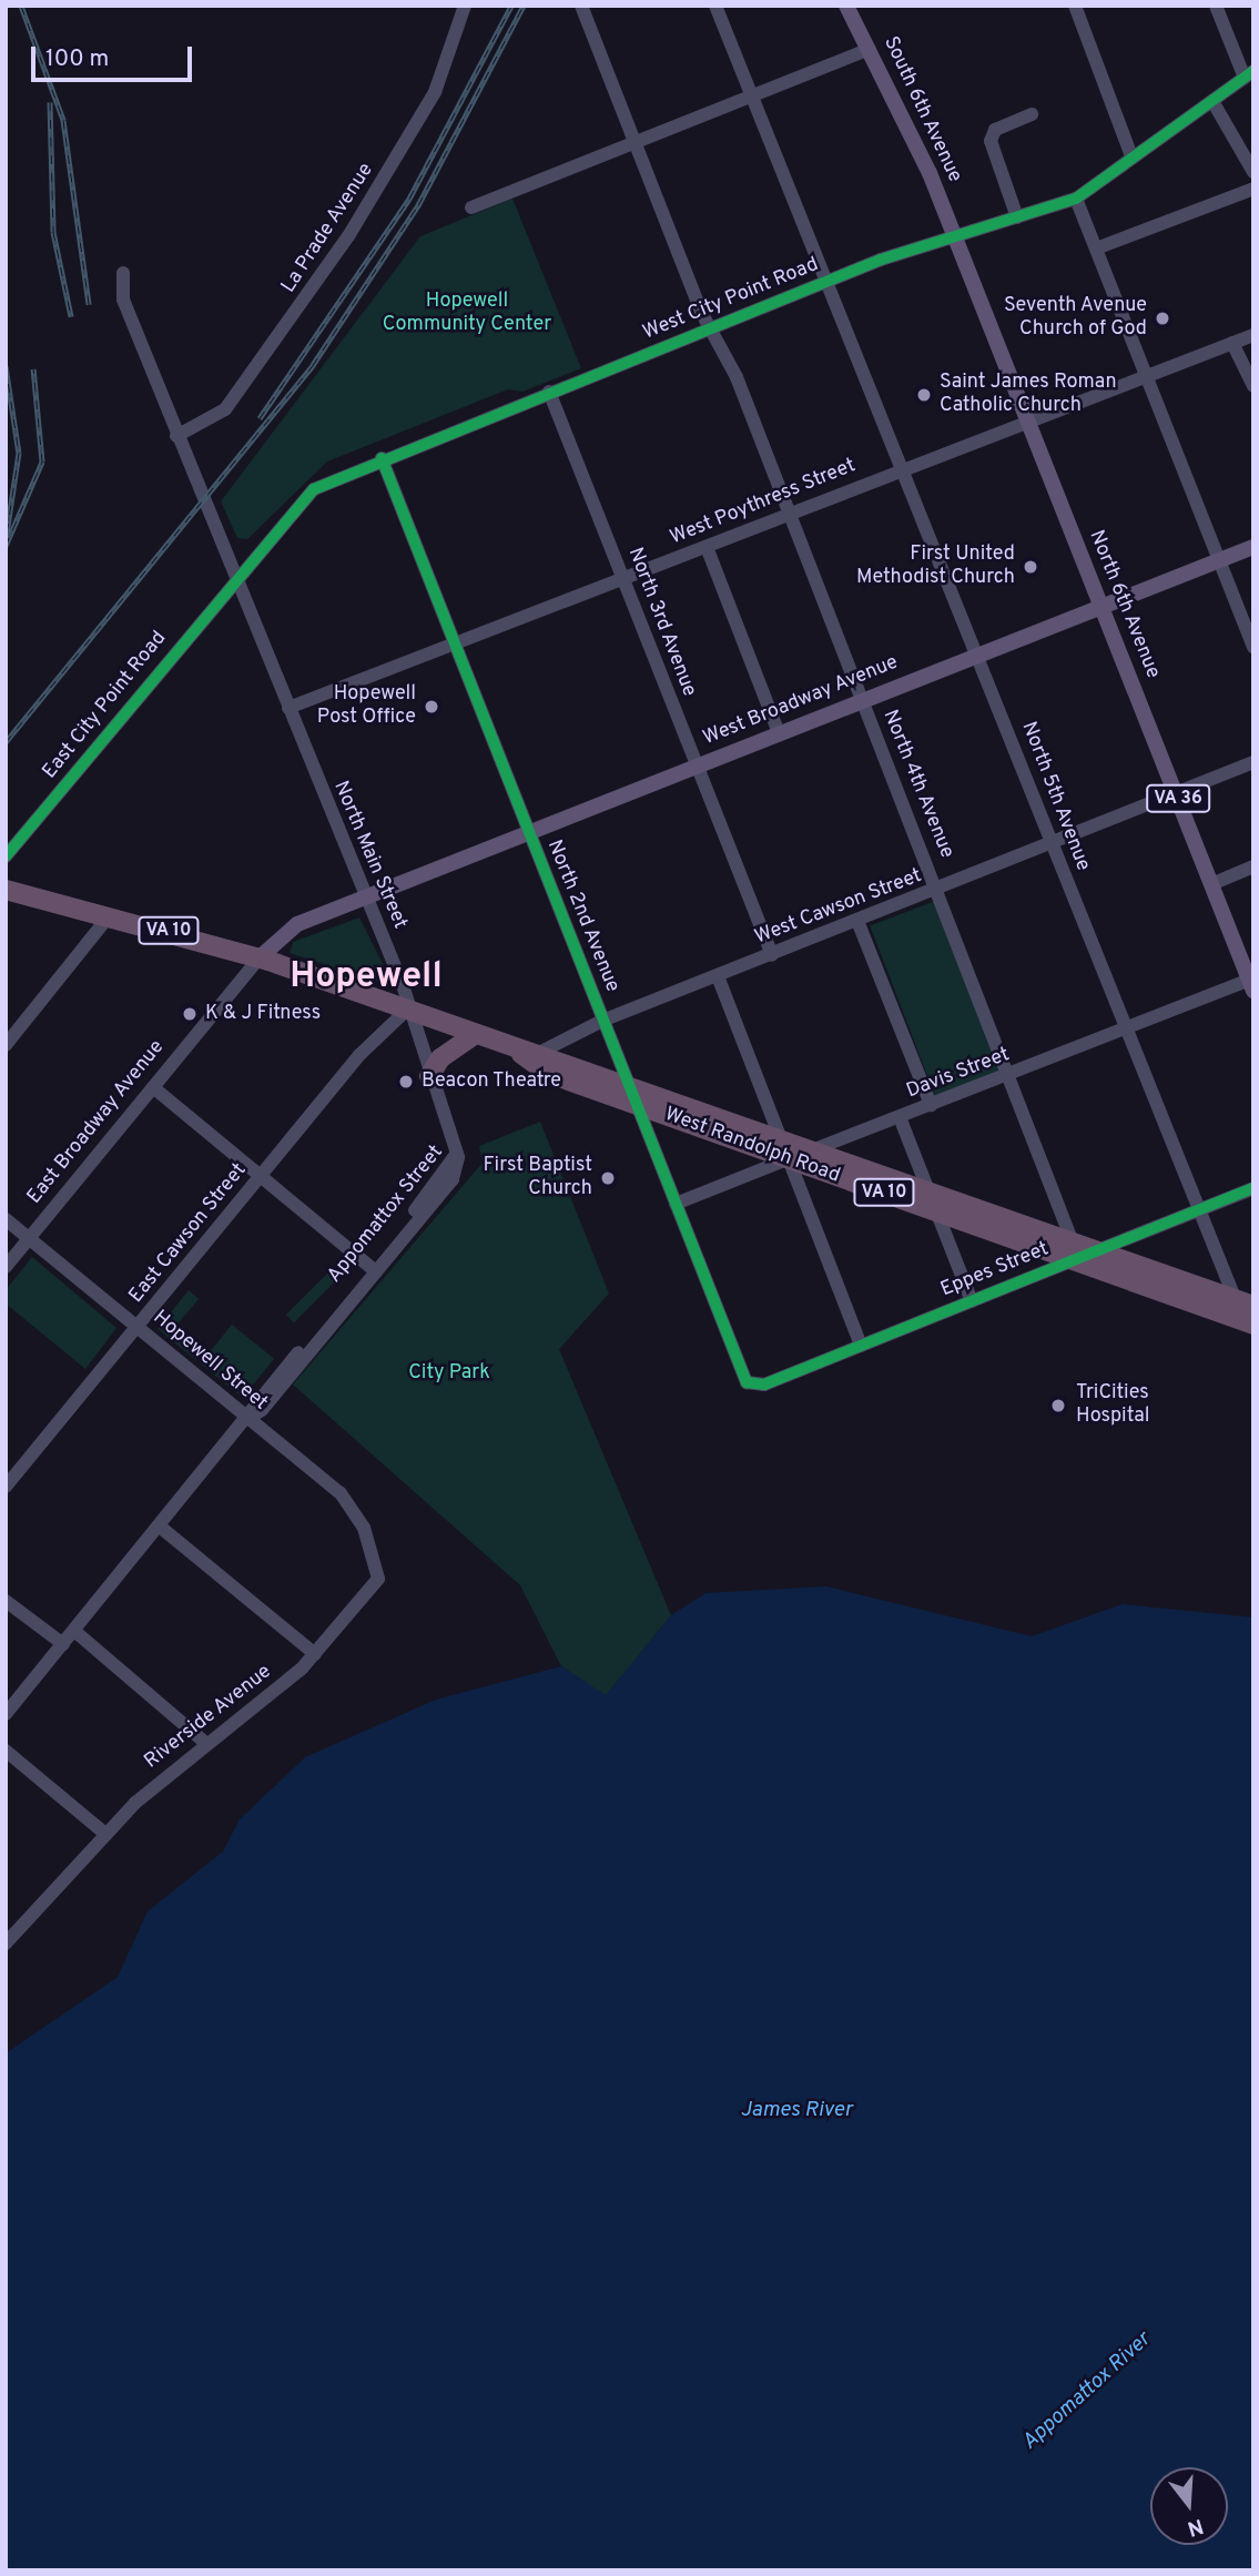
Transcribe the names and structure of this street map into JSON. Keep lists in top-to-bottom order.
{
  "streets": {
    "highway": ["VA 10", "West Randolph Road"],
    "main road": [
      "South 6th Avenue",
      "North 6th Avenue",
      "West Broadway Avenue",
      "VA 36",
      "East Broadway Avenue"
    ],
    "street": [
      "La Prade Avenue",
      "West City Point Road",
      "West Poythress Street",
      "North 3rd Avenue",
      "East City Point Road",
      "North 4th Avenue",
      "North 5th Avenue",
      "North Main Street",
      "West Cawson Street",
      "North 2nd Avenue",
      "Davis Street",
      "Appomattox Street",
      "East Cawson Street",
      "Eppes Street",
      "Hopewell Street",
      "Riverside Avenue"
    ]
  },
  "crossings": [
    ["South 6th Avenue", "West City Point Road"],
    ["South 6th Avenue", "North 6th Avenue"],
    ["La Prade Avenue", "North Main Street"],
    ["West City Point Road", "North 6th Avenue"],
    ["West City Point Road", "North 3rd Avenue"],
    ["West City Point Road", "East City Point Road"],
    ["West City Point Road", "North 4th Avenue"],
    ["West City Point Road", "North 5th Avenue"],
    ["West City Point Road", "North Main Street"],
    ["West City Point Road", "North 2nd Avenue"],
    ["West Poythress Street", "North 6th Avenue"],
    ["West Poythress Street", "North 3rd Avenue"],
    ["West Poythress Street", "North 4th Avenue"],
    ["West Poythress Street", "North 5th Avenue"],
    ["West Poythress Street", "North Main Street"],
    ["West Poythress Street", "North 2nd Avenue"],
    ["North 6th Avenue", "West Broadway Avenue"],
    ["North 6th Avenue", "West Cawson Street"],
    ["North 6th Avenue", "Davis Street"],
    ["North 3rd Avenue", "West Broadway Avenue"],
    ["North 3rd Avenue", "West Cawson Street"],
    ["West Broadway Avenue", "North 4th Avenue"],
    ["West Broadway Avenue", "North 5th Avenue"],
    ["West Broadway Avenue", "North Main Street"],
    ["West Broadway Avenue", "North 2nd Avenue"],
    ["West Broadway Avenue", "East Broadway Avenue"],
    ["East City Point Road", "North Main Street"],
    ["North 4th Avenue", "West Cawson Street"],
    ["North 4th Avenue", "Davis Street"],
    ["North 4th Avenue", "West Randolph Road"],
    ["North 4th Avenue", "Eppes Street"],
    ["North 5th Avenue", "West Cawson Street"],
    ["North 5th Avenue", "Davis Street"],
    ["North 5th Avenue", "West Randolph Road"],
    ["North Main Street", "VA 10"],
    ["North Main Street", "East Broadway Avenue"],
    ["North Main Street", "West Randolph Road"],
    ["North Main Street", "Appomattox Street"],
    ["North Main Street", "East Cawson Street"],
    ["West Cawson Street", "North 2nd Avenue"],
    ["West Cawson Street", "West Randolph Road"],
    ["North 2nd Avenue", "Davis Street"],
    ["North 2nd Avenue", "West Randolph Road"],
    ["North 2nd Avenue", "Eppes Street"],
    ["VA 10", "East Broadway Avenue"],
    ["VA 10", "West Randolph Road"],
    ["VA 10", "East Cawson Street"],
    ["Davis Street", "West Randolph Road"],
    ["East Broadway Avenue", "Hopewell Street"],
    ["West Randolph Road", "East Cawson Street"],
    ["West Randolph Road", "Eppes Street"],
    ["Appomattox Street", "Hopewell Street"],
    ["East Cawson Street", "Hopewell Street"],
    ["Hopewell Street", "Riverside Avenue"]
  ],
  "districts": ["Hopewell"],
  "water": ["James River", "Appomattox River"],
  "parks": ["Hopewell Community Center", "City Park"],
  "places": [
    "Seventh Avenue Church of God",
    "Saint James Roman Catholic Church",
    "First United Methodist Church",
    "Hopewell Post Office",
    "K & J Fitness",
    "Beacon Theatre",
    "First Baptist Church",
    "TriCities Hospital"
  ],
  "scale_bar": "100 m",
  "north": "bottom"
}
